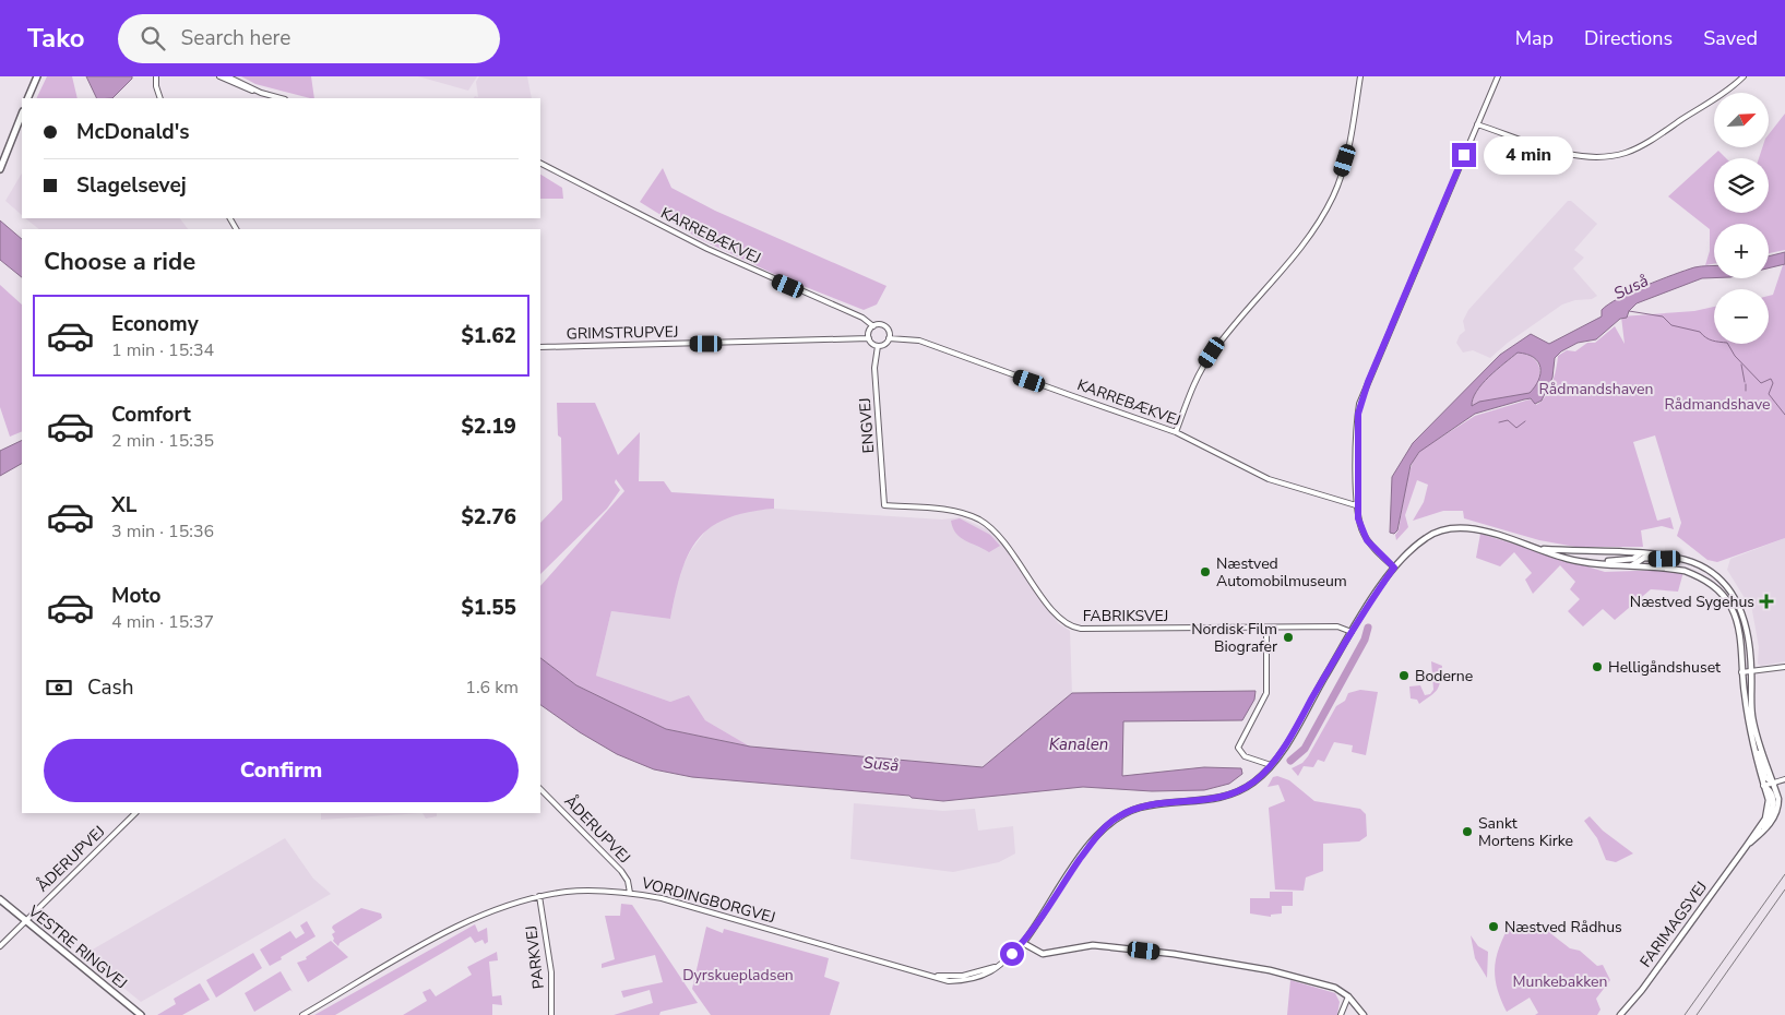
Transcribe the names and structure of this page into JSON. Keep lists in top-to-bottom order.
{
  "streets": {
    "main road": ["FARIMAGSVEJ", "VESTRE RINGVEJ"],
    "street": [
      "KARREBÆKVEJ",
      "GRIMSTRUPVEJ",
      "ENGVEJ",
      "FABRIKSVEJ",
      "ÅDERUPVEJ",
      "VORDINGBORGVEJ",
      "PARKVEJ"
    ]
  },
  "crossings": [
    ["KARREBÆKVEJ", "GRIMSTRUPVEJ"],
    ["KARREBÆKVEJ", "ENGVEJ"],
    ["GRIMSTRUPVEJ", "ENGVEJ"],
    ["ENGVEJ", "FABRIKSVEJ"],
    ["ÅDERUPVEJ", "VORDINGBORGVEJ"],
    ["ÅDERUPVEJ", "VESTRE RINGVEJ"],
    ["VORDINGBORGVEJ", "PARKVEJ"]
  ],
  "water": ["Suså", "Kanalen"],
  "parks": [
    "Rådmandshaven",
    "Rådmandshave",
    "Dyrskuepladsen",
    "Munkebakken"
  ],
  "places": {
    "other": [
      "Næstved Automobilmuseum",
      "Nordisk Film Biografer",
      "Helligåndshuset",
      "Boderne",
      "Sankt Mortens Kirke",
      "Næstved Rådhus"
    ],
    "health": ["Næstved Sygehus"]
  },
  "north": "top right",
  "page": {
    "header": "Tako",
    "search": "Search here",
    "nav": ["Map", "Directions", "Saved"],
    "map_buttons": ["+", "−"],
    "banner": ["McDonald's", "Slagelsevej"],
    "bubble": "4 min",
    "heading": "Choose a ride",
    "list": [
      {
        "name": "Economy",
        "note": "1 min · 15:34",
        "value": "$1.62"
      },
      {
        "name": "Comfort",
        "note": "2 min · 15:35",
        "value": "$2.19"
      },
      {
        "name": "XL",
        "note": "3 min · 15:36",
        "value": "$2.76"
      },
      {
        "name": "Moto",
        "note": "4 min · 15:37",
        "value": "$1.55"
      }
    ],
    "pay": ["Cash", "1.6 km"],
    "buttons": "Confirm"
  }
}
